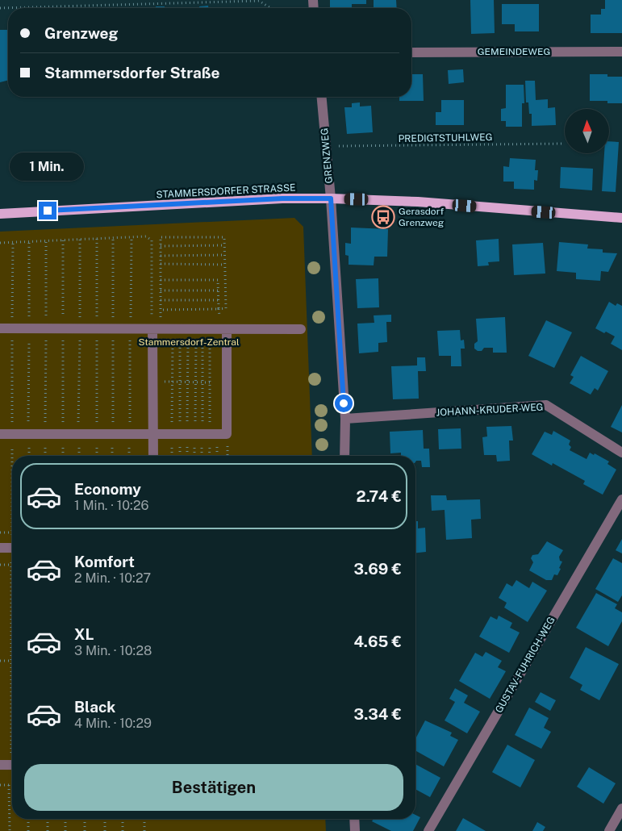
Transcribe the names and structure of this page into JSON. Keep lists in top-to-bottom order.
{
  "streets": {
    "main road": ["STAMMERSDORFER STRASSE"],
    "street": [
      "GEMEINDEWEG",
      "GRENZWEG",
      "JOHANN-KRUDER-WEG",
      "GUSTAV-FUHRICH-WEG"
    ],
    "path": ["PREDIGTSTUHLWEG"]
  },
  "crossings": [
    ["PREDIGTSTUHLWEG", "GRENZWEG"],
    ["GRENZWEG", "STAMMERSDORFER STRASSE"],
    ["GRENZWEG", "JOHANN-KRUDER-WEG"]
  ],
  "parks": ["Stammersdorf-Zentral"],
  "places": {
    "bus stop": ["Gerasdorf Grenzweg"]
  },
  "north": "top",
  "page": {
    "banner": ["Grenzweg", "Stammersdorfer Straße"],
    "bubble": "1 Min.",
    "list": [
      {
        "name": "Economy",
        "note": "1 Min. · 10:26",
        "value": "2.74 €"
      },
      {
        "name": "Komfort",
        "note": "2 Min. · 10:27",
        "value": "3.69 €"
      },
      {
        "name": "XL",
        "note": "3 Min. · 10:28",
        "value": "4.65 €"
      },
      {
        "name": "Black",
        "note": "4 Min. · 10:29",
        "value": "3.34 €"
      }
    ],
    "buttons": "Bestätigen"
  }
}
